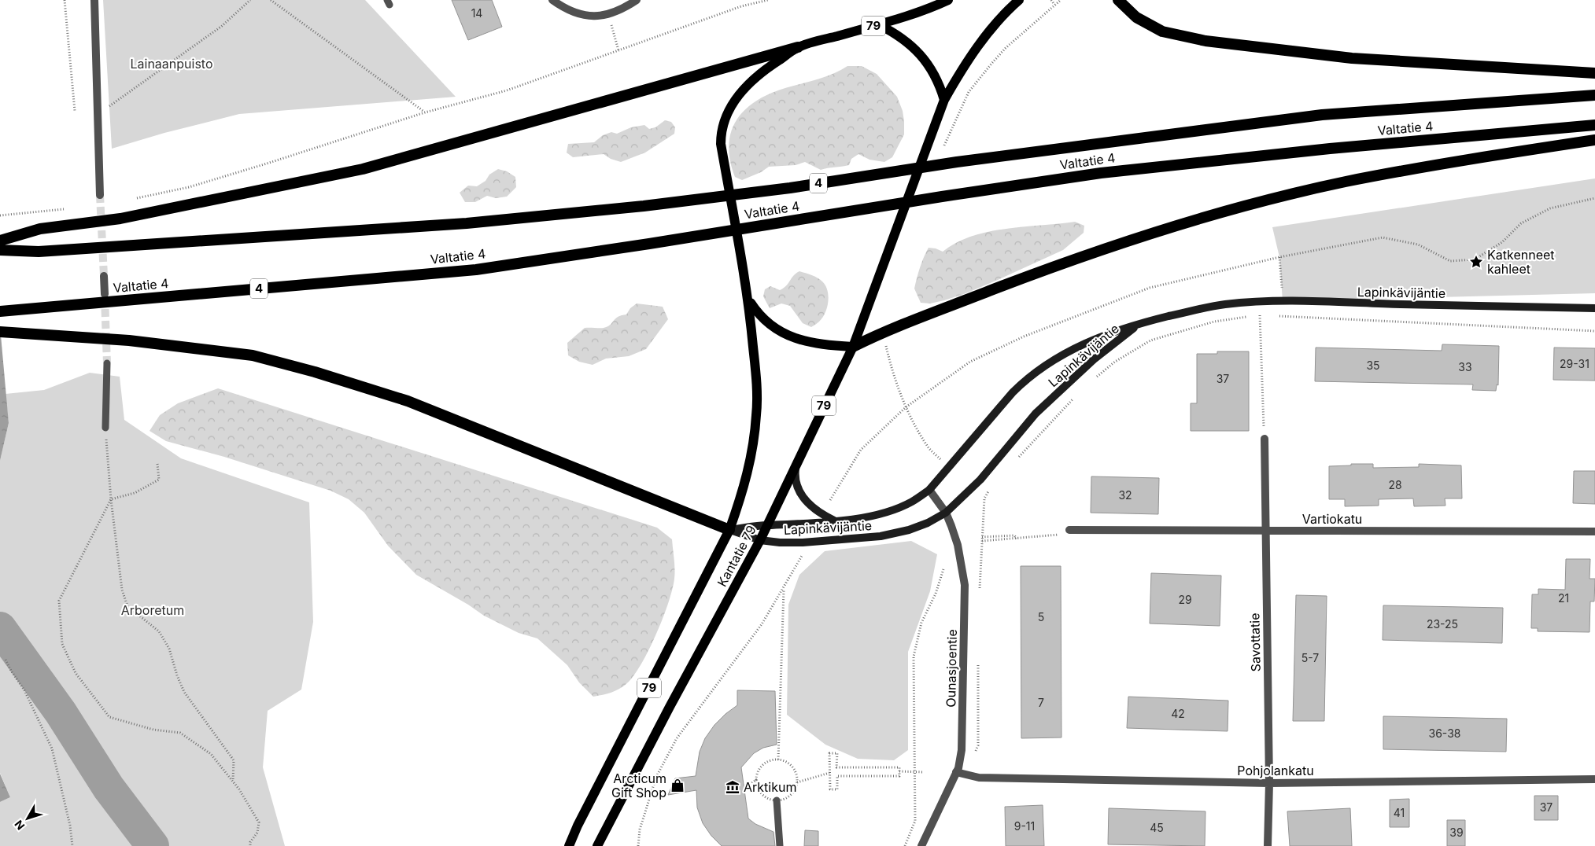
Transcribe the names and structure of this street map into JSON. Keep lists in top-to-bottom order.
{
  "streets": {
    "highway": ["Valtatie 4", "4"],
    "main road": ["79", "Lapinkävijäntie", "Kantatie 79"],
    "street": [
      "Vartiokatu",
      "Savottatie",
      "Ounasjoentie",
      "Pohjolankatu"
    ]
  },
  "crossings": [
    ["79", "Kantatie 79"],
    ["Lapinkävijäntie", "Kantatie 79"],
    ["Lapinkävijäntie", "Ounasjoentie"],
    ["Vartiokatu", "Savottatie"],
    ["Savottatie", "Pohjolankatu"],
    ["Ounasjoentie", "Pohjolankatu"]
  ],
  "parks": ["Lainaanpuisto", "Arboretum"],
  "places": {
    "place": ["Katkenneet kahleet"],
    "shop": ["Arcticum Gift Shop"],
    "museum": ["Arktikum"]
  },
  "house_numbers": [
    "14",
    "29-31",
    "35",
    "33",
    "37",
    "28",
    "32",
    "21",
    "29",
    "5",
    "23-25",
    "5-7",
    "7",
    "42",
    "36-38",
    "37",
    "41",
    "9-11",
    "45",
    "39"
  ],
  "north": "bottom left"
}
